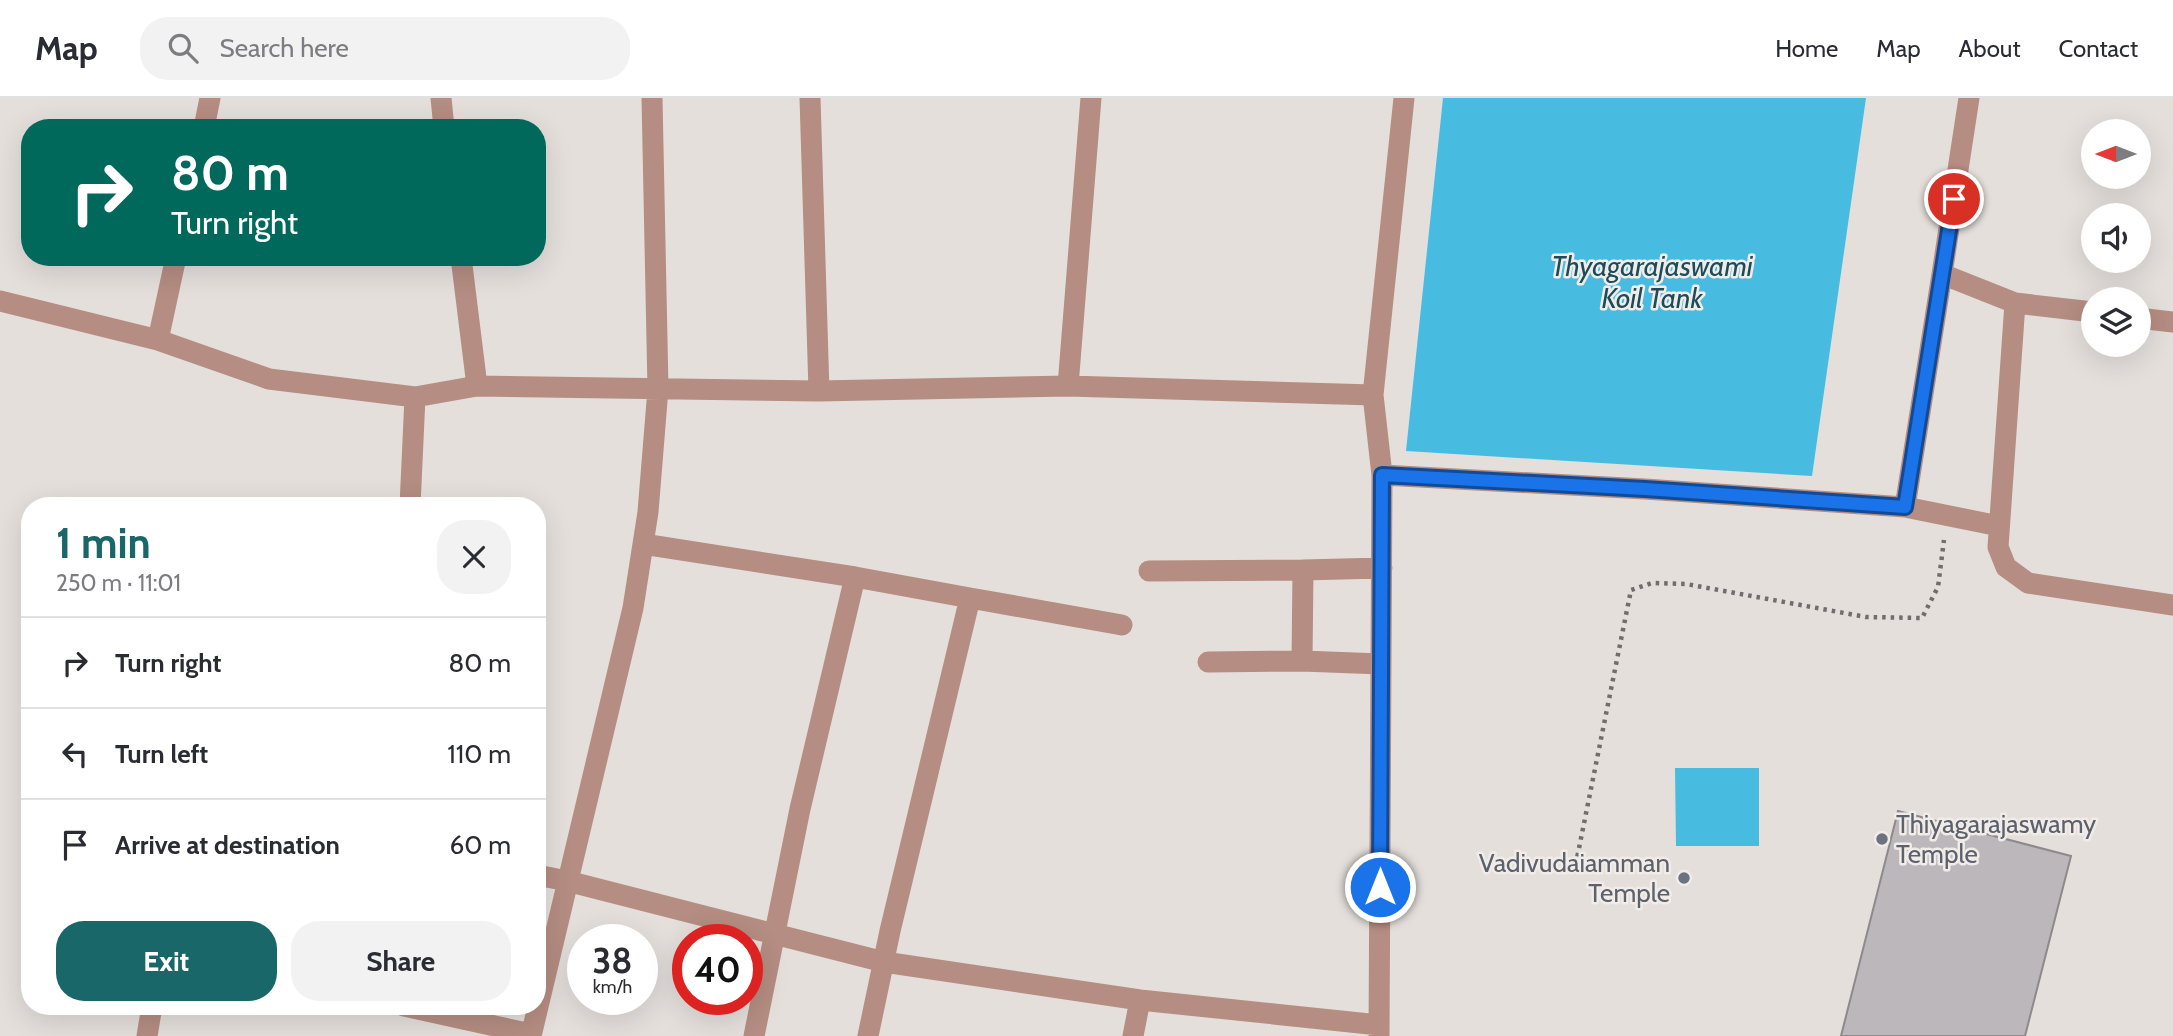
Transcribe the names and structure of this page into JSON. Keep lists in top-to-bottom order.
{
  "water": ["Thyagarajaswami Koil Tank"],
  "places": ["Thiyagarajaswamy Temple", "Vadivudaiamman Temple"],
  "north": "left",
  "page": {
    "header": "Map",
    "search": "Search here",
    "nav": [
      "Home",
      "Map",
      "About",
      "Contact"
    ],
    "turn": ["80 m", "Turn right"],
    "heading": ["1 min", "250 m · 11:01"],
    "list": [
      {
        "name": "Turn right",
        "value": "80 m"
      },
      {
        "name": "Turn left",
        "value": "110 m"
      },
      {
        "name": "Arrive at destination",
        "value": "60 m"
      }
    ],
    "buttons": ["Exit", "Share"],
    "speed": "38 km/h",
    "limit": "40"
  }
}
